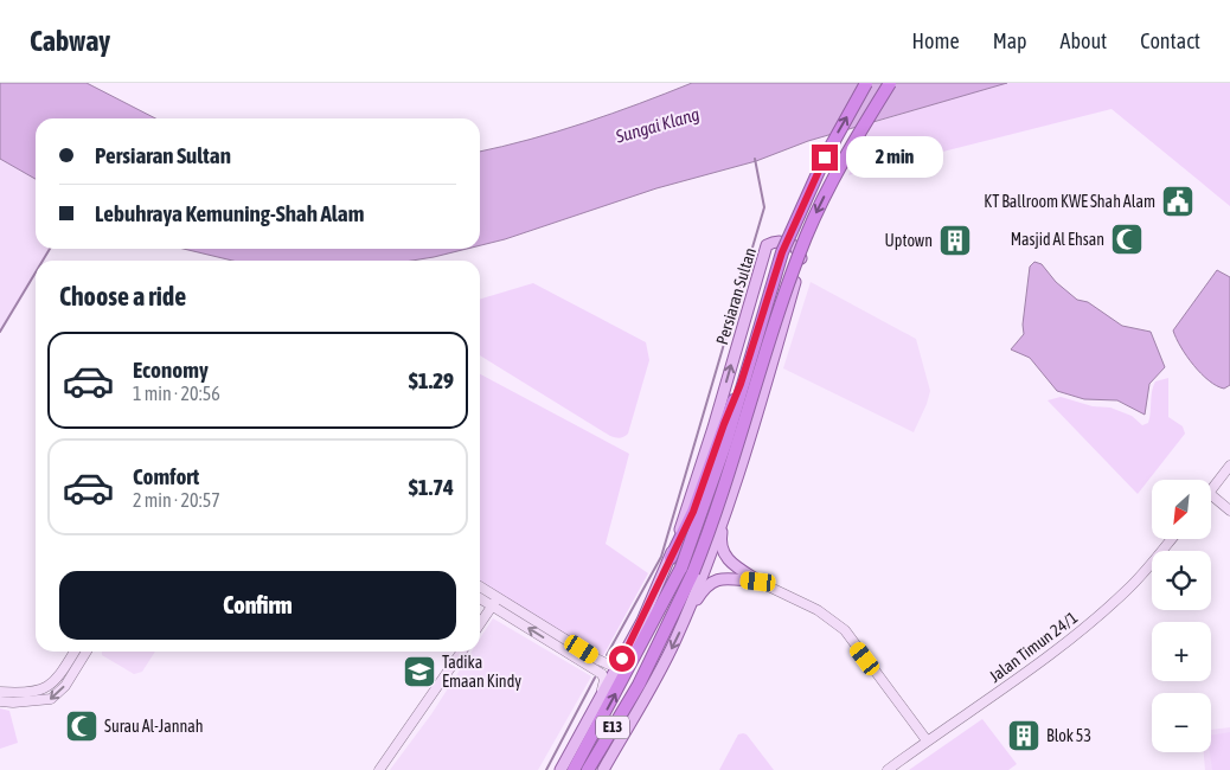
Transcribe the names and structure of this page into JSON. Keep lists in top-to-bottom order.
{
  "streets": {
    "highway": ["E13"],
    "main road": ["Persiaran Sultan"],
    "street": ["Jalan Timun 24/1"]
  },
  "water": ["Sungai Klang"],
  "places": {
    "public building": ["KT Ballroom KWE Shah Alam"],
    "mosque": ["Masjid Al Ehsan", "Surau Al-Jannah"],
    "building": ["Uptown", "Blok 53"],
    "school or university": ["Tadika Emaan Kindy"]
  },
  "north": "bottom left",
  "page": {
    "header": "Cabway",
    "nav": [
      "Home",
      "Map",
      "About",
      "Contact"
    ],
    "banner": ["Persiaran Sultan", "Lebuhraya Kemuning-Shah Alam"],
    "bubble": "2 min",
    "heading": "Choose a ride",
    "list": [
      {
        "name": "Economy",
        "note": "1 min · 20:56",
        "value": "$1.29"
      },
      {
        "name": "Comfort",
        "note": "2 min · 20:57",
        "value": "$1.74"
      }
    ],
    "map_buttons": ["+", "−"],
    "buttons": "Confirm"
  }
}
